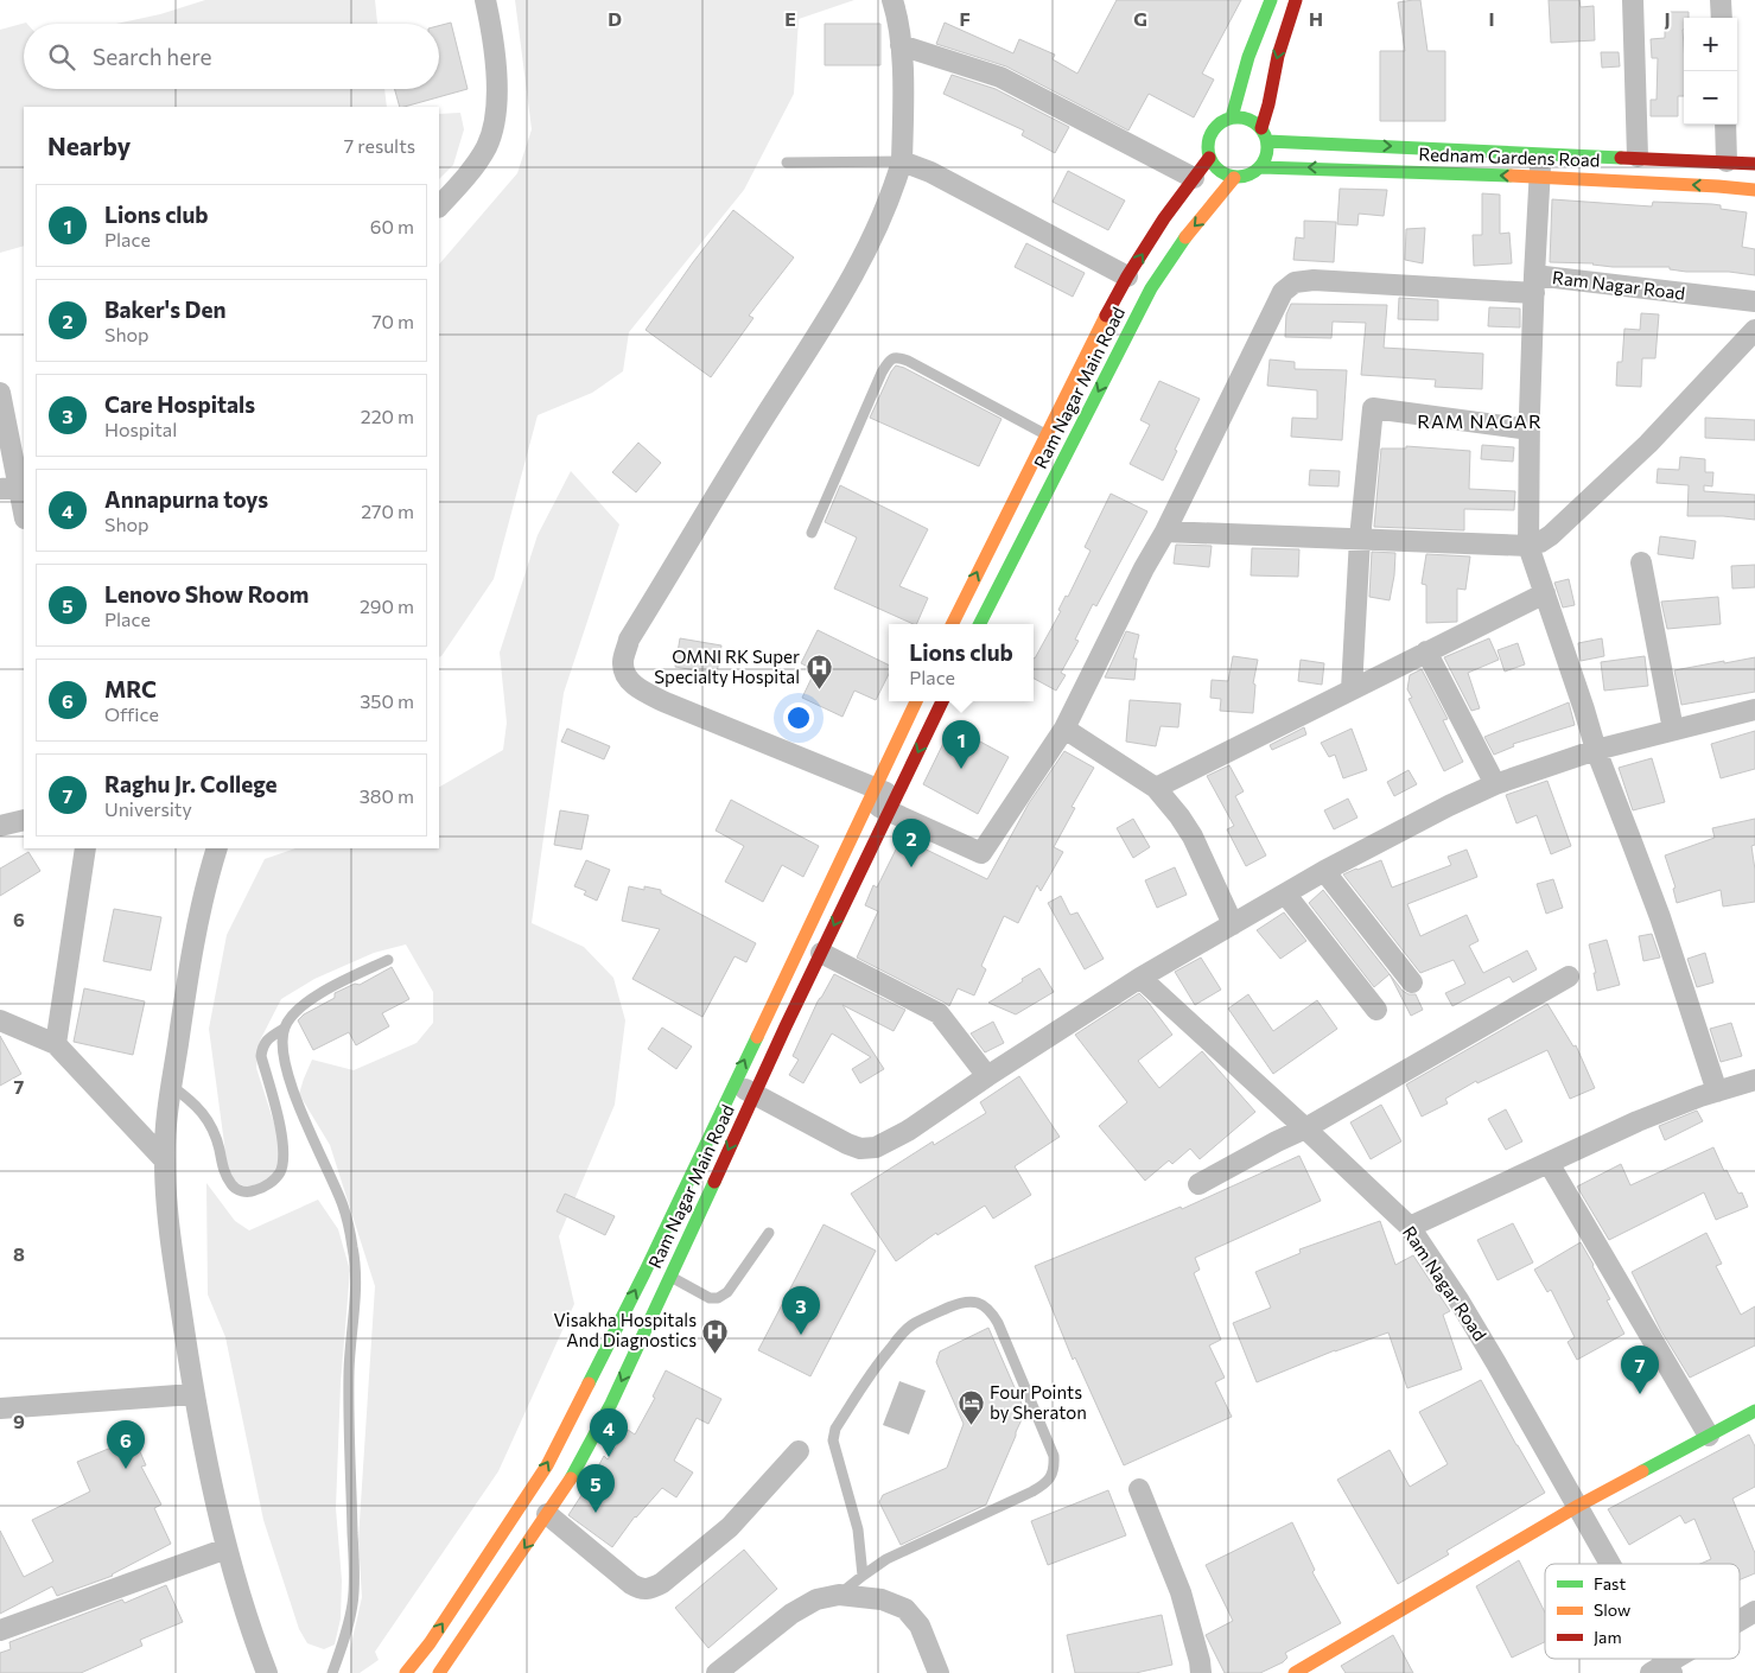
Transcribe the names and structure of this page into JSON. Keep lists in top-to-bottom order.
{
  "streets": {
    "main road": ["Rednam Gardens Road", "Ram Nagar Main Road"],
    "street": ["Ram Nagar Road"]
  },
  "crossings": [
    ["Rednam Gardens Road", "Ram Nagar Road"],
    ["Rednam Gardens Road", "Ram Nagar Main Road"]
  ],
  "districts": ["RAM NAGAR"],
  "places": {
    "hospital": ["OMNI RK Super Specialty Hospital", "Visakha Hospitals And Diagnostics"],
    "hotel": ["Four Points by Sheraton"]
  },
  "legend": ["Fast", "Slow", "Jam"],
  "page": {
    "map_buttons": ["+", "−"],
    "search": "Search here",
    "heading": ["Nearby", "7 results"],
    "list": [
      {
        "mark": "1",
        "name": "Lions club",
        "note": "Place",
        "value": "60 m"
      },
      {
        "mark": "2",
        "name": "Baker's Den",
        "note": "Shop",
        "value": "70 m"
      },
      {
        "mark": "3",
        "name": "Care Hospitals",
        "note": "Hospital",
        "value": "220 m"
      },
      {
        "mark": "4",
        "name": "Annapurna toys",
        "note": "Shop",
        "value": "270 m"
      },
      {
        "mark": "5",
        "name": "Lenovo Show Room",
        "note": "Place",
        "value": "290 m"
      },
      {
        "mark": "6",
        "name": "MRC",
        "note": "Office",
        "value": "350 m"
      },
      {
        "mark": "7",
        "name": "Raghu Jr. College",
        "note": "University",
        "value": "380 m"
      }
    ],
    "popup": ["Lions club", "Place"],
    "pins": [
      "1",
      "2",
      "3",
      "7",
      "4",
      "6",
      "5"
    ]
  },
  "grid": {
    "columns": [
      "D",
      "E",
      "F",
      "G",
      "H",
      "I",
      "J"
    ],
    "rows": [
      "6",
      "7",
      "8",
      "9"
    ]
  }
}
